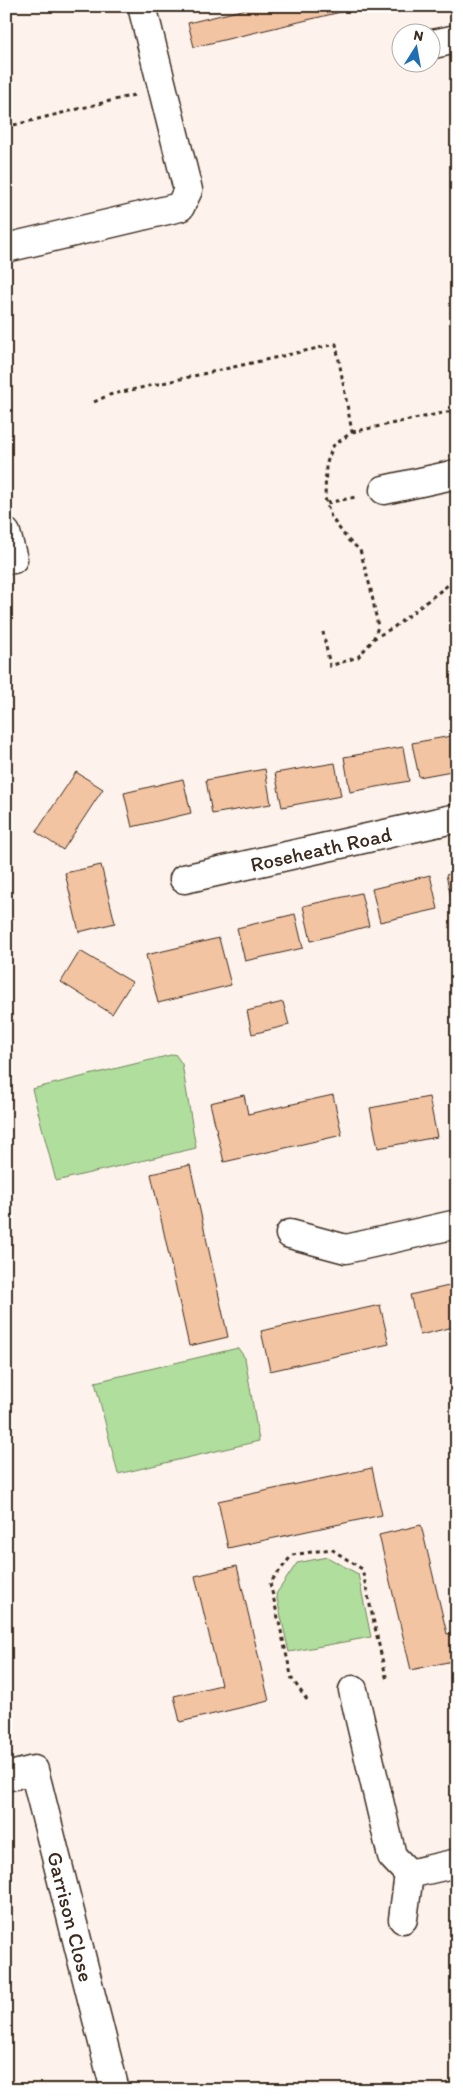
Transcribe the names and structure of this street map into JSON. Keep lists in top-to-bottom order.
{
  "streets": {
    "street": ["Roseheath Road", "Garrison Close"]
  },
  "north": "top"
}
